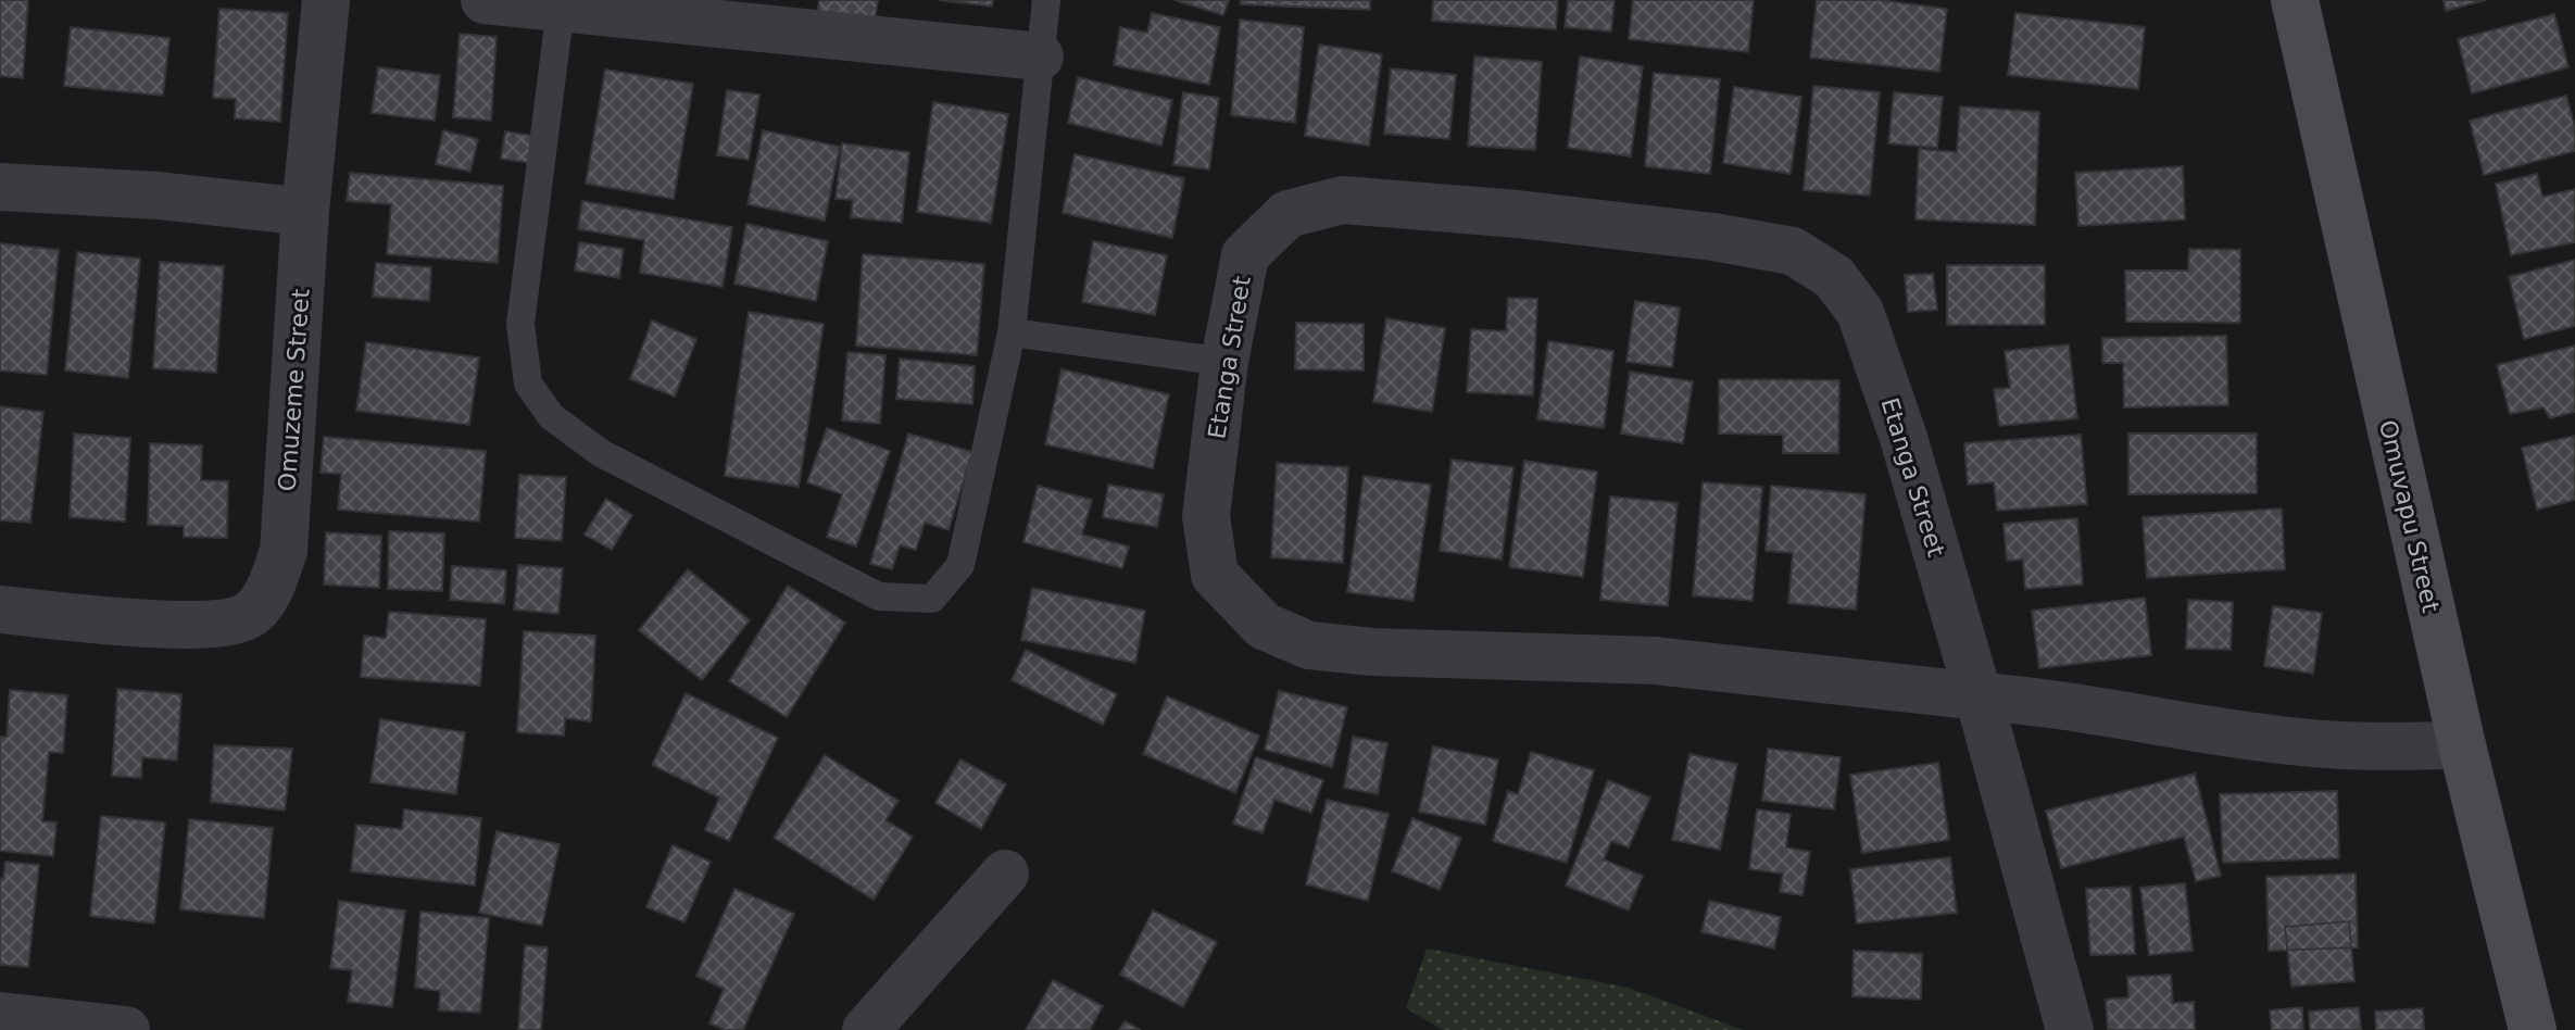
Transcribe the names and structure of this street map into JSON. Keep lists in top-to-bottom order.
{
  "streets": {
    "street": ["Etanga Street", "Omuzeme Street", "Omuvapu Street"]
  },
  "crossings": [
    ["Etanga Street", "Omuvapu Street"]
  ]
}
